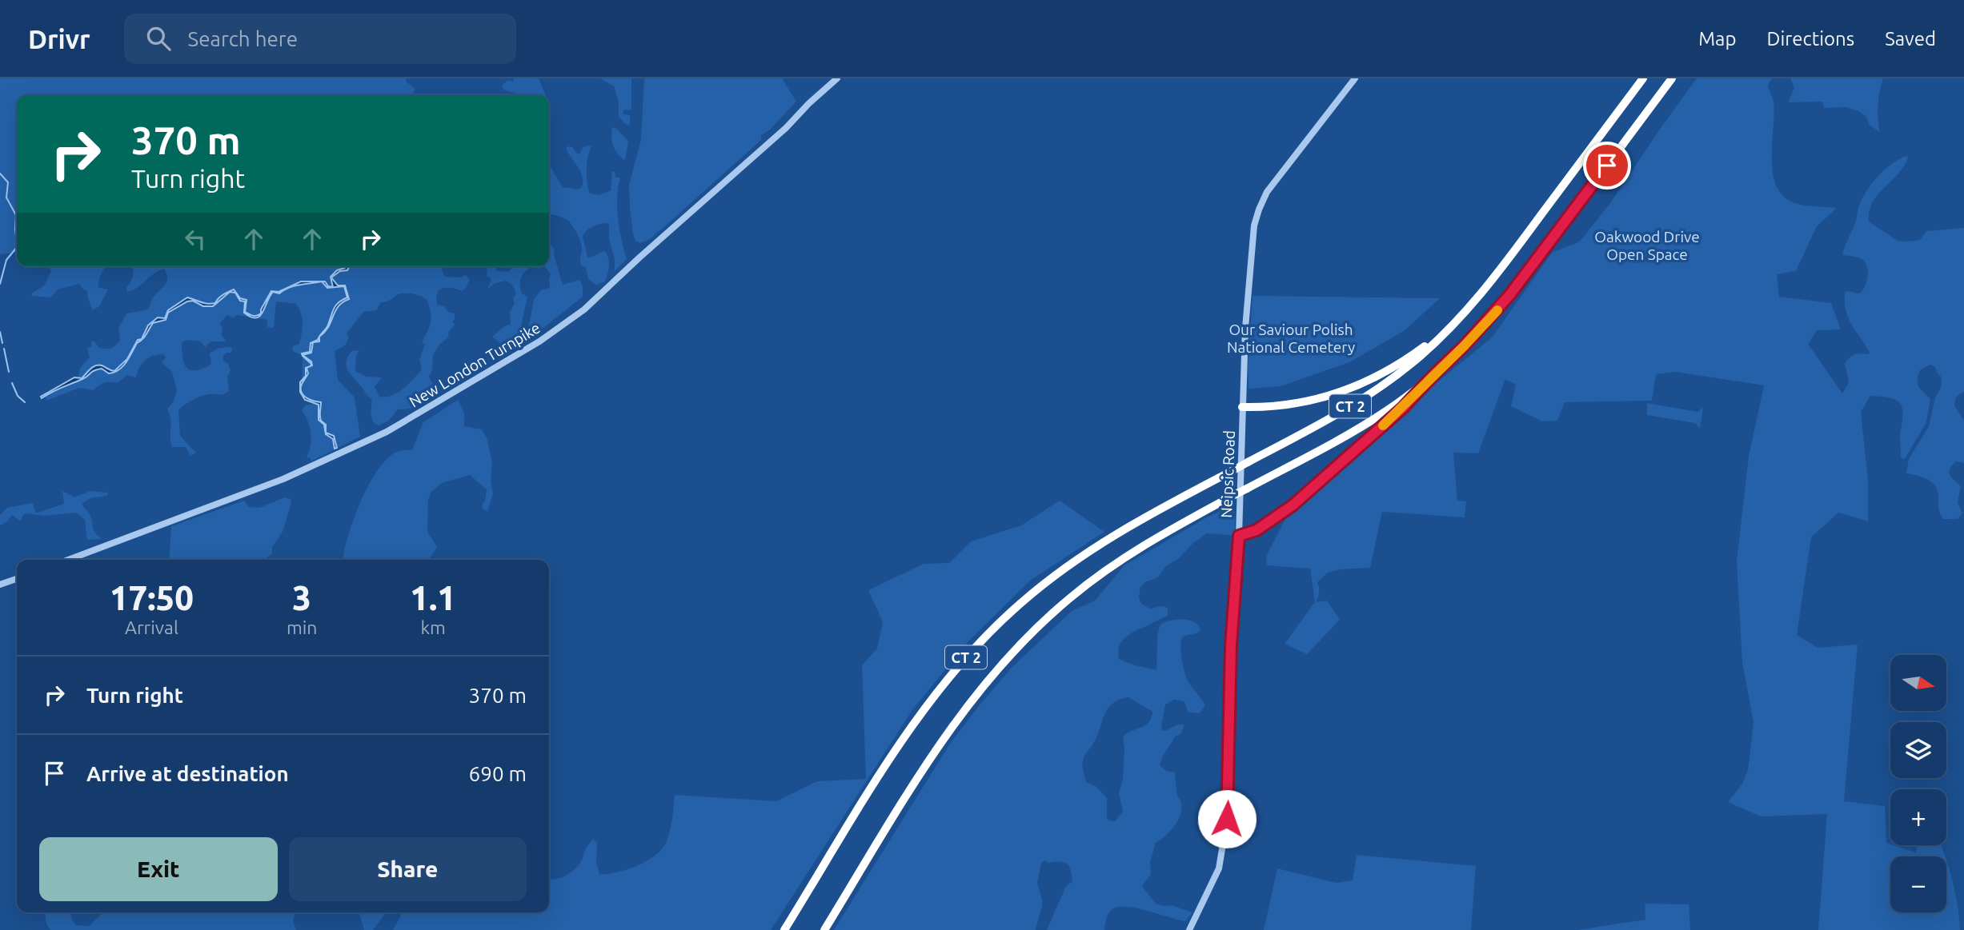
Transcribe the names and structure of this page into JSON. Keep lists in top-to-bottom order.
{
  "streets": {
    "highway": ["CT 2"],
    "street": ["New London Turnpike", "Neipsic Road"]
  },
  "parks": ["Oakwood Drive Open Space", "Our Saviour Polish National Cemetery"],
  "north": "right",
  "page": {
    "header": "Drivr",
    "search": "Search here",
    "nav": ["Map", "Directions", "Saved"],
    "turn": ["370 m", "Turn right"],
    "eta": [
      "17:50",
      "Arrival",
      "3",
      "min",
      "1.1",
      "km"
    ],
    "map_buttons": ["+", "−"],
    "list": [
      {
        "name": "Turn right",
        "value": "370 m"
      },
      {
        "name": "Arrive at destination",
        "value": "690 m"
      }
    ],
    "buttons": ["Exit", "Share"]
  }
}
